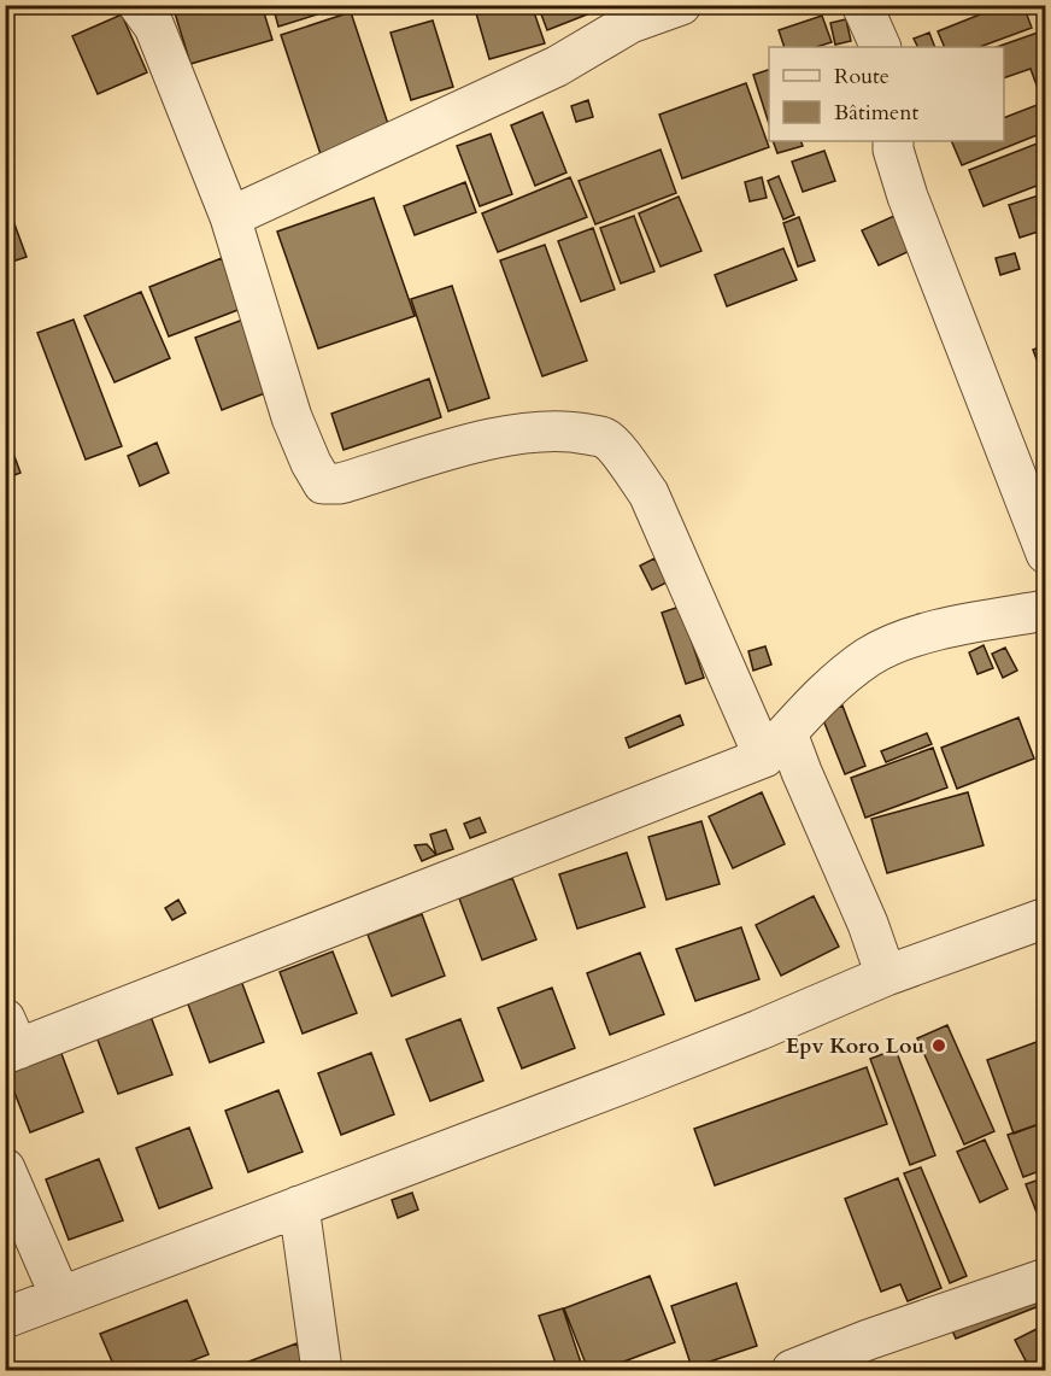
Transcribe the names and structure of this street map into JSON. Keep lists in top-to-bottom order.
{
  "places": ["Epv Koro Lou"],
  "legend": ["Route", "Bâtiment"]
}
